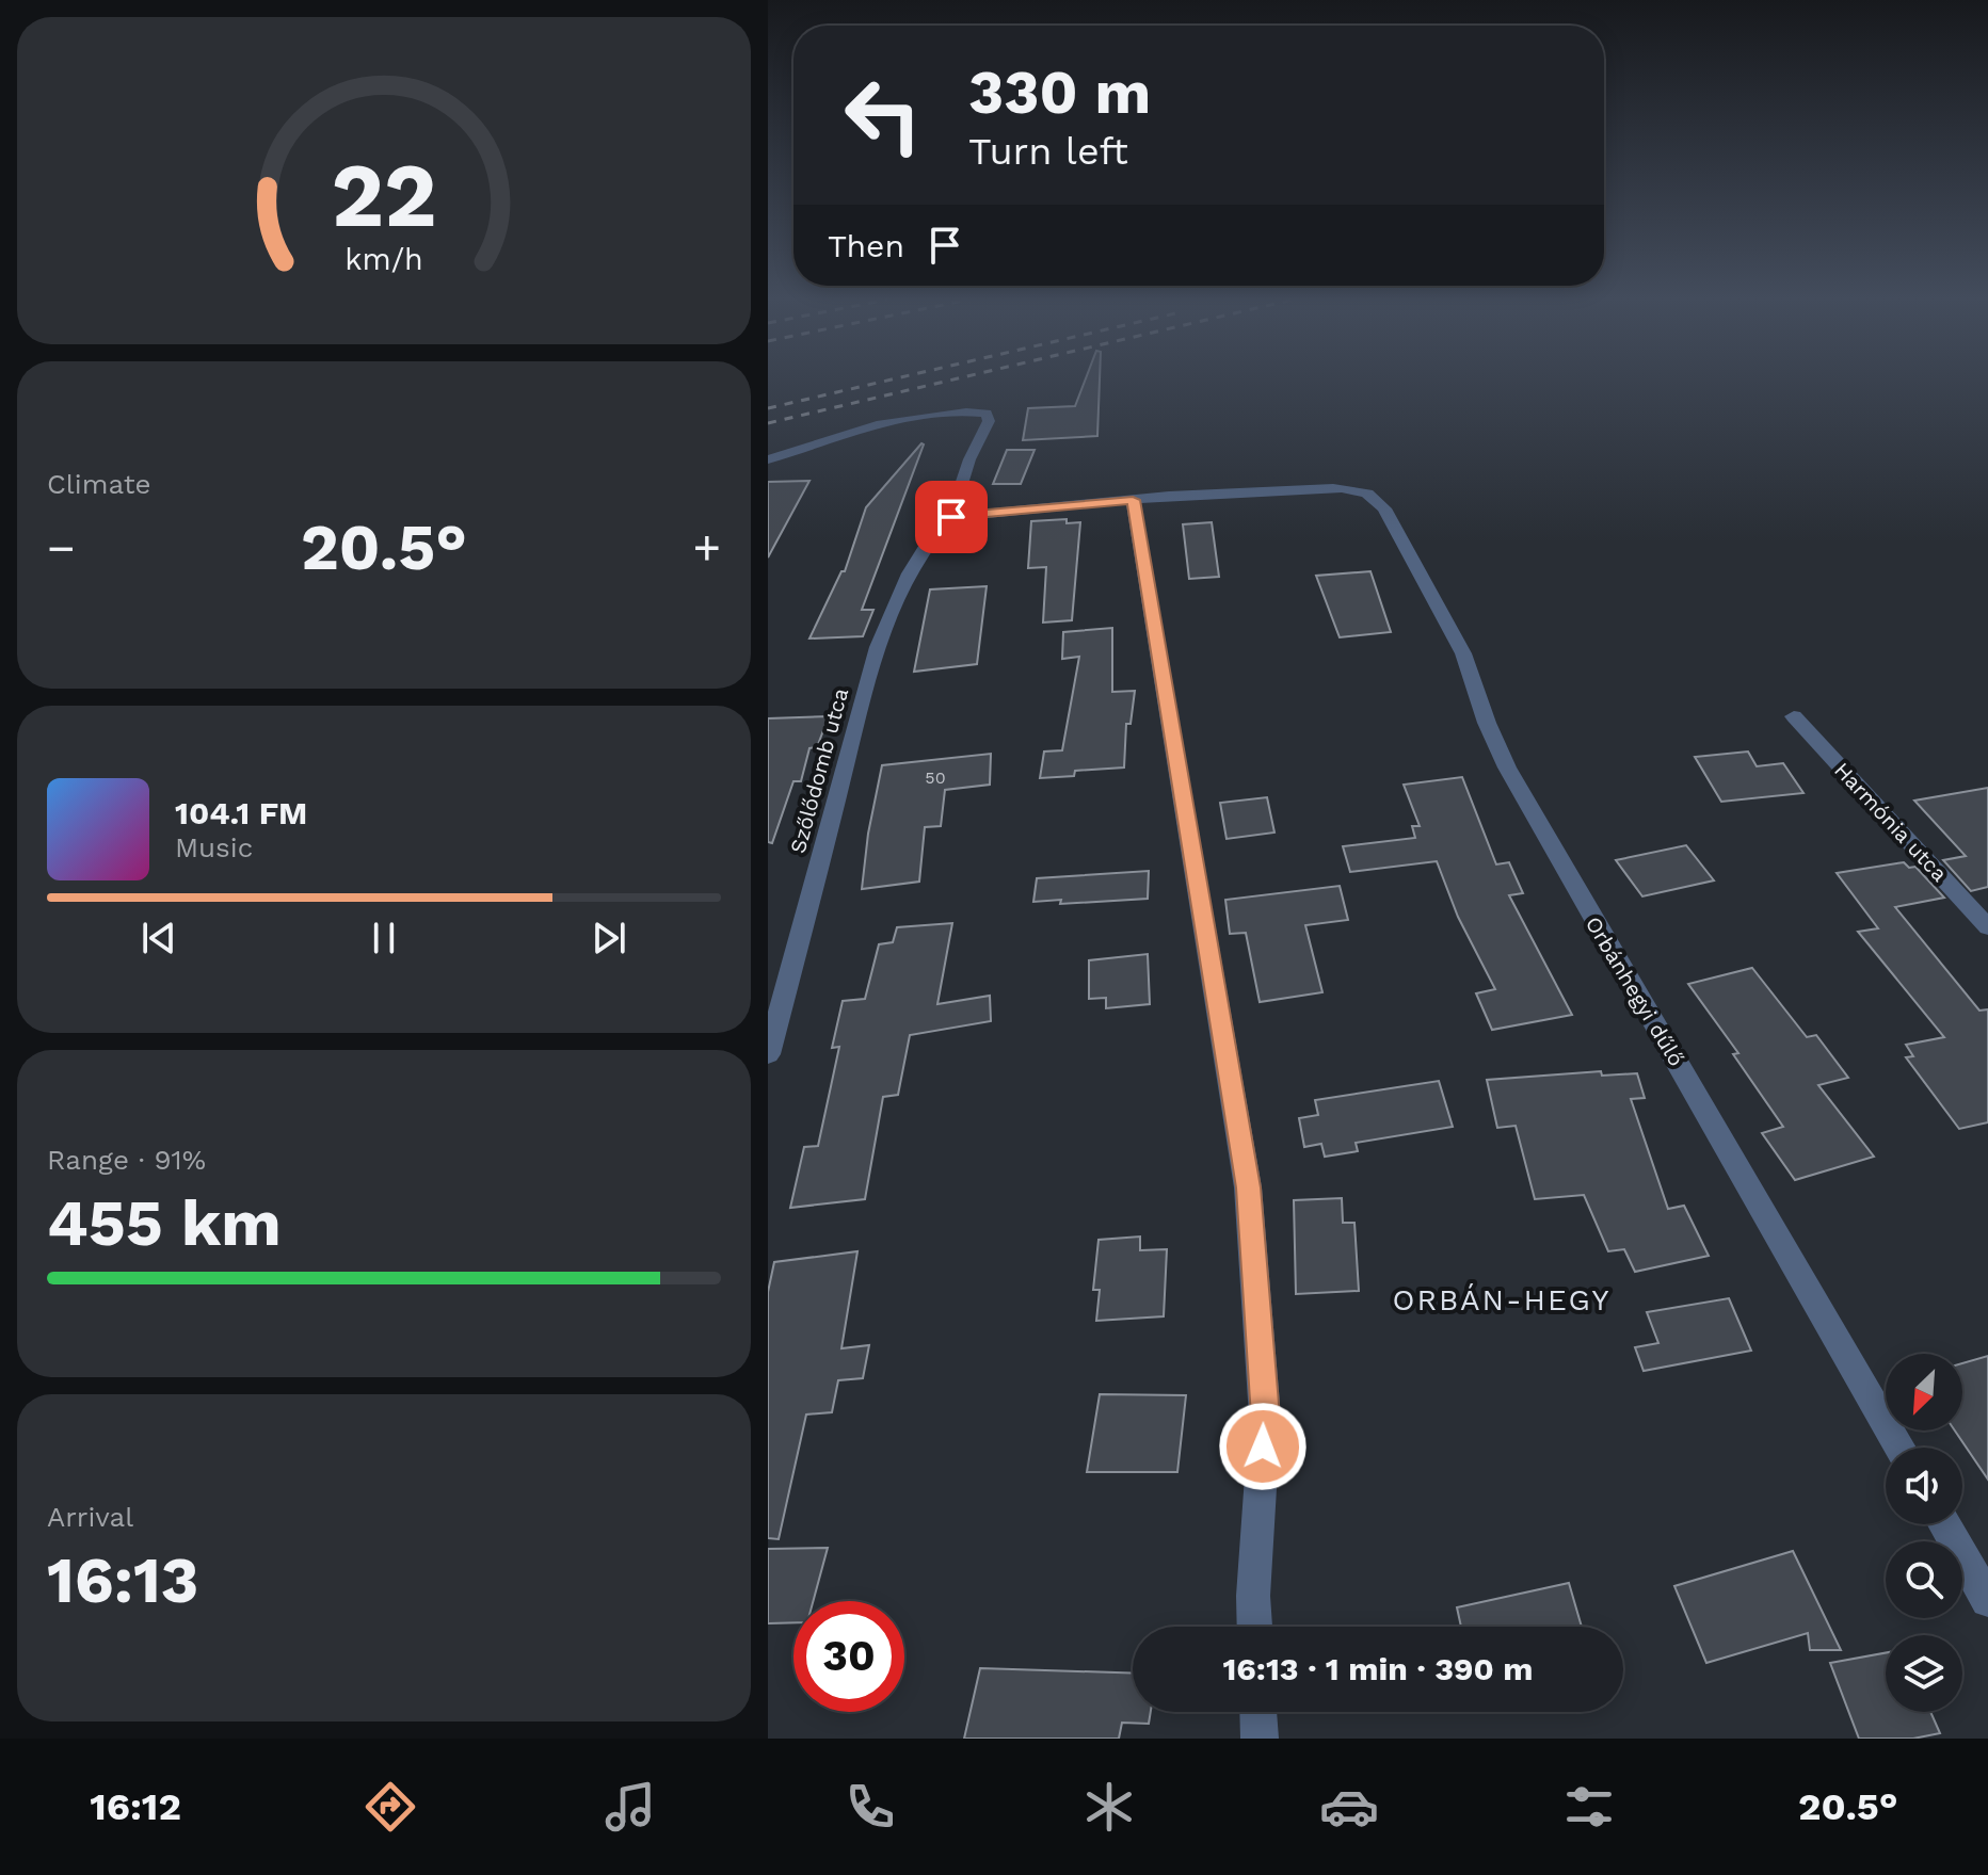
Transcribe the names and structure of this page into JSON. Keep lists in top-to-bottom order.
{
  "streets": {
    "street": ["Szőlődomb utca", "Harmónia utca", "Orbánhegyi dűlő"]
  },
  "districts": ["ORBÁN-HEGY"],
  "house_numbers": ["50"],
  "north": "bottom left",
  "page": {
    "turn": ["330 m", "Turn left"],
    "then": "Then",
    "tile": [
      "Climate",
      ["Range · 91%", "455 km"],
      ["Arrival", "16:13"]
    ],
    "heat": ["−", "20.5°", "+"],
    "song": ["104.1 FM", "Music"],
    "limit": "30",
    "trip": "16:13 · 1 min · 390 m",
    "tabs": ["16:12", "20.5°"],
    "gauge": ["22", "km/h"]
  }
}
